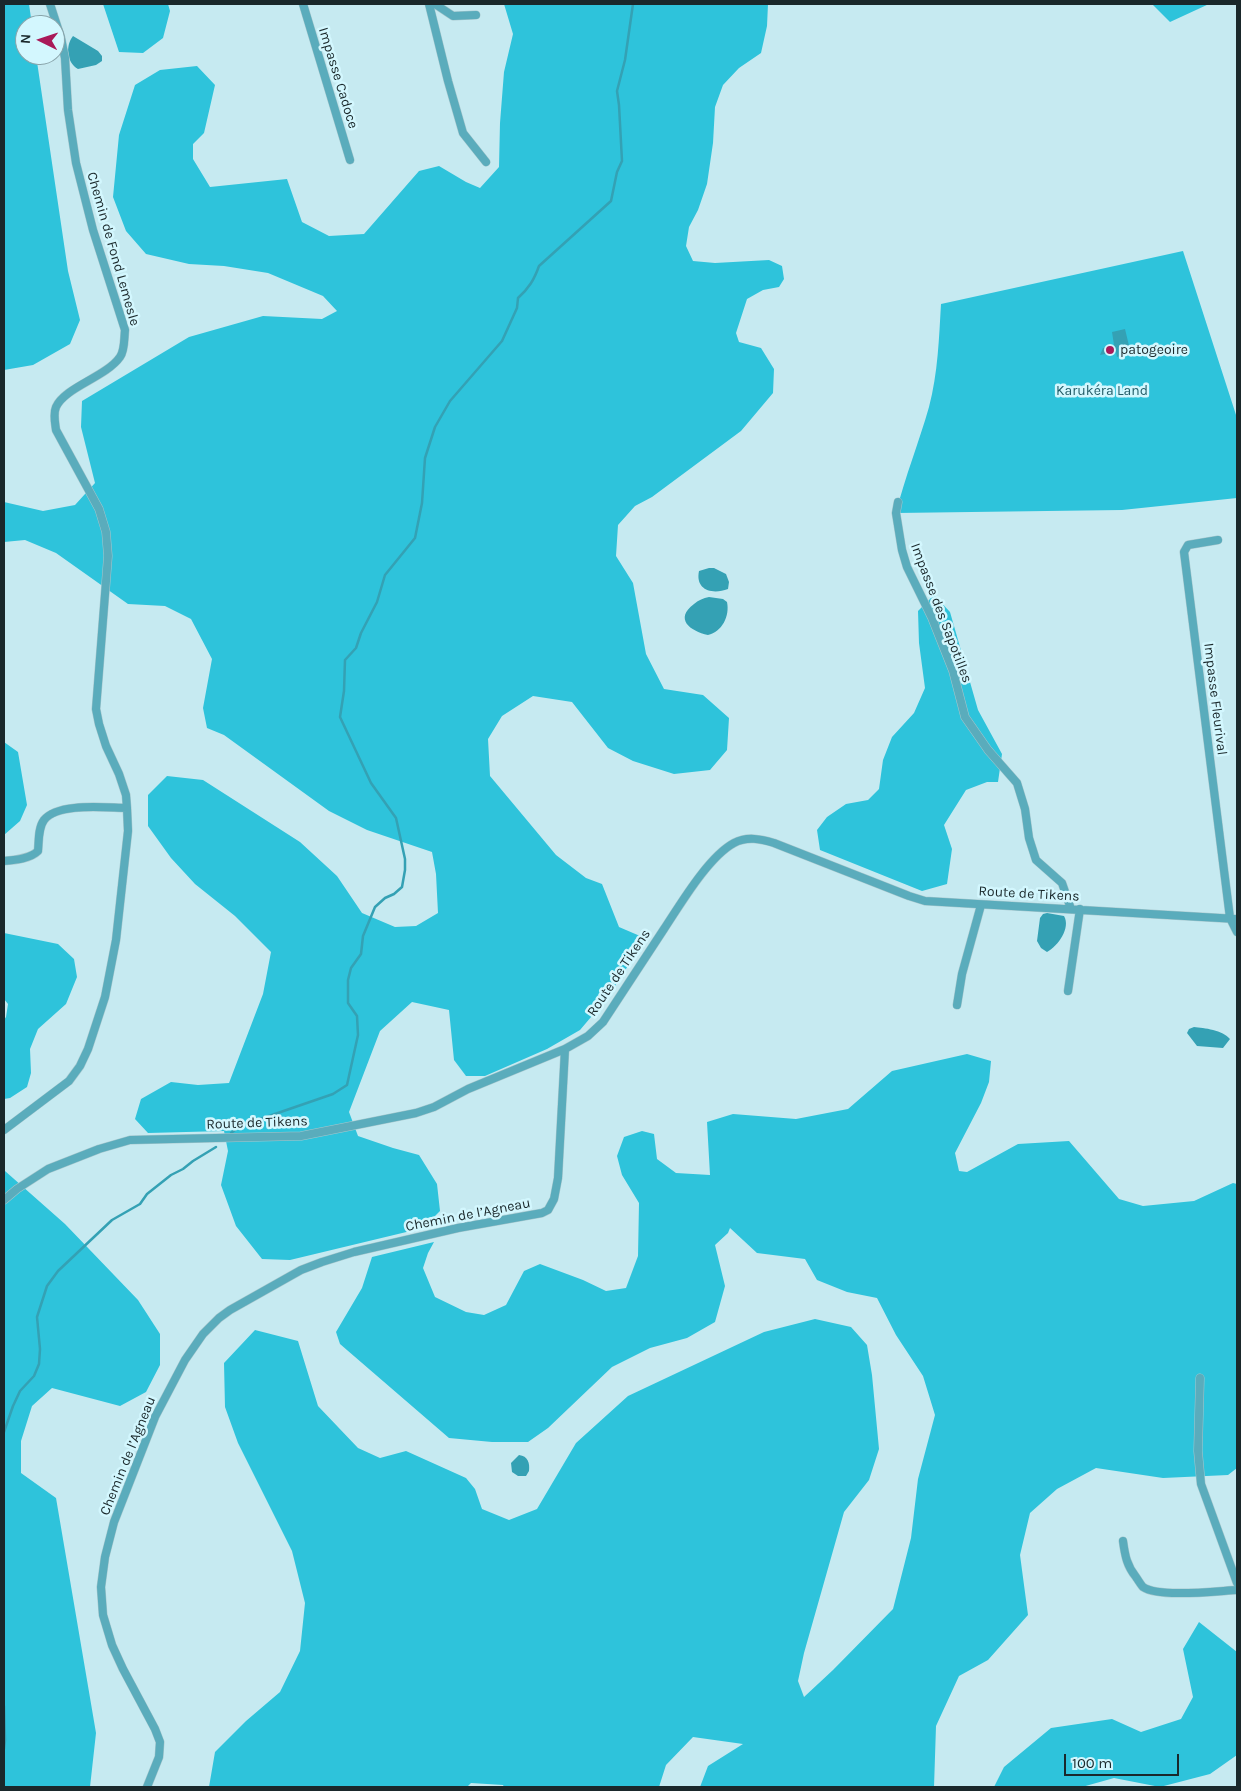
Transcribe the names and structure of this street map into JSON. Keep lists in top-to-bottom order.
{
  "streets": {
    "street": [
      "Impasse Cadoce",
      "Chemin de Fond Lemesle",
      "Impasse des Sapotilles",
      "Impasse Fleurival",
      "Route de Tikens",
      "Chemin de l’Agneau"
    ]
  },
  "crossings": [
    ["Impasse des Sapotilles", "Route de Tikens"],
    ["Impasse Fleurival", "Route de Tikens"],
    ["Route de Tikens", "Chemin de l’Agneau"]
  ],
  "parks": ["Karukéra Land"],
  "places": ["patogeoire"],
  "scale_bar": "100 m",
  "north": "left"
}
